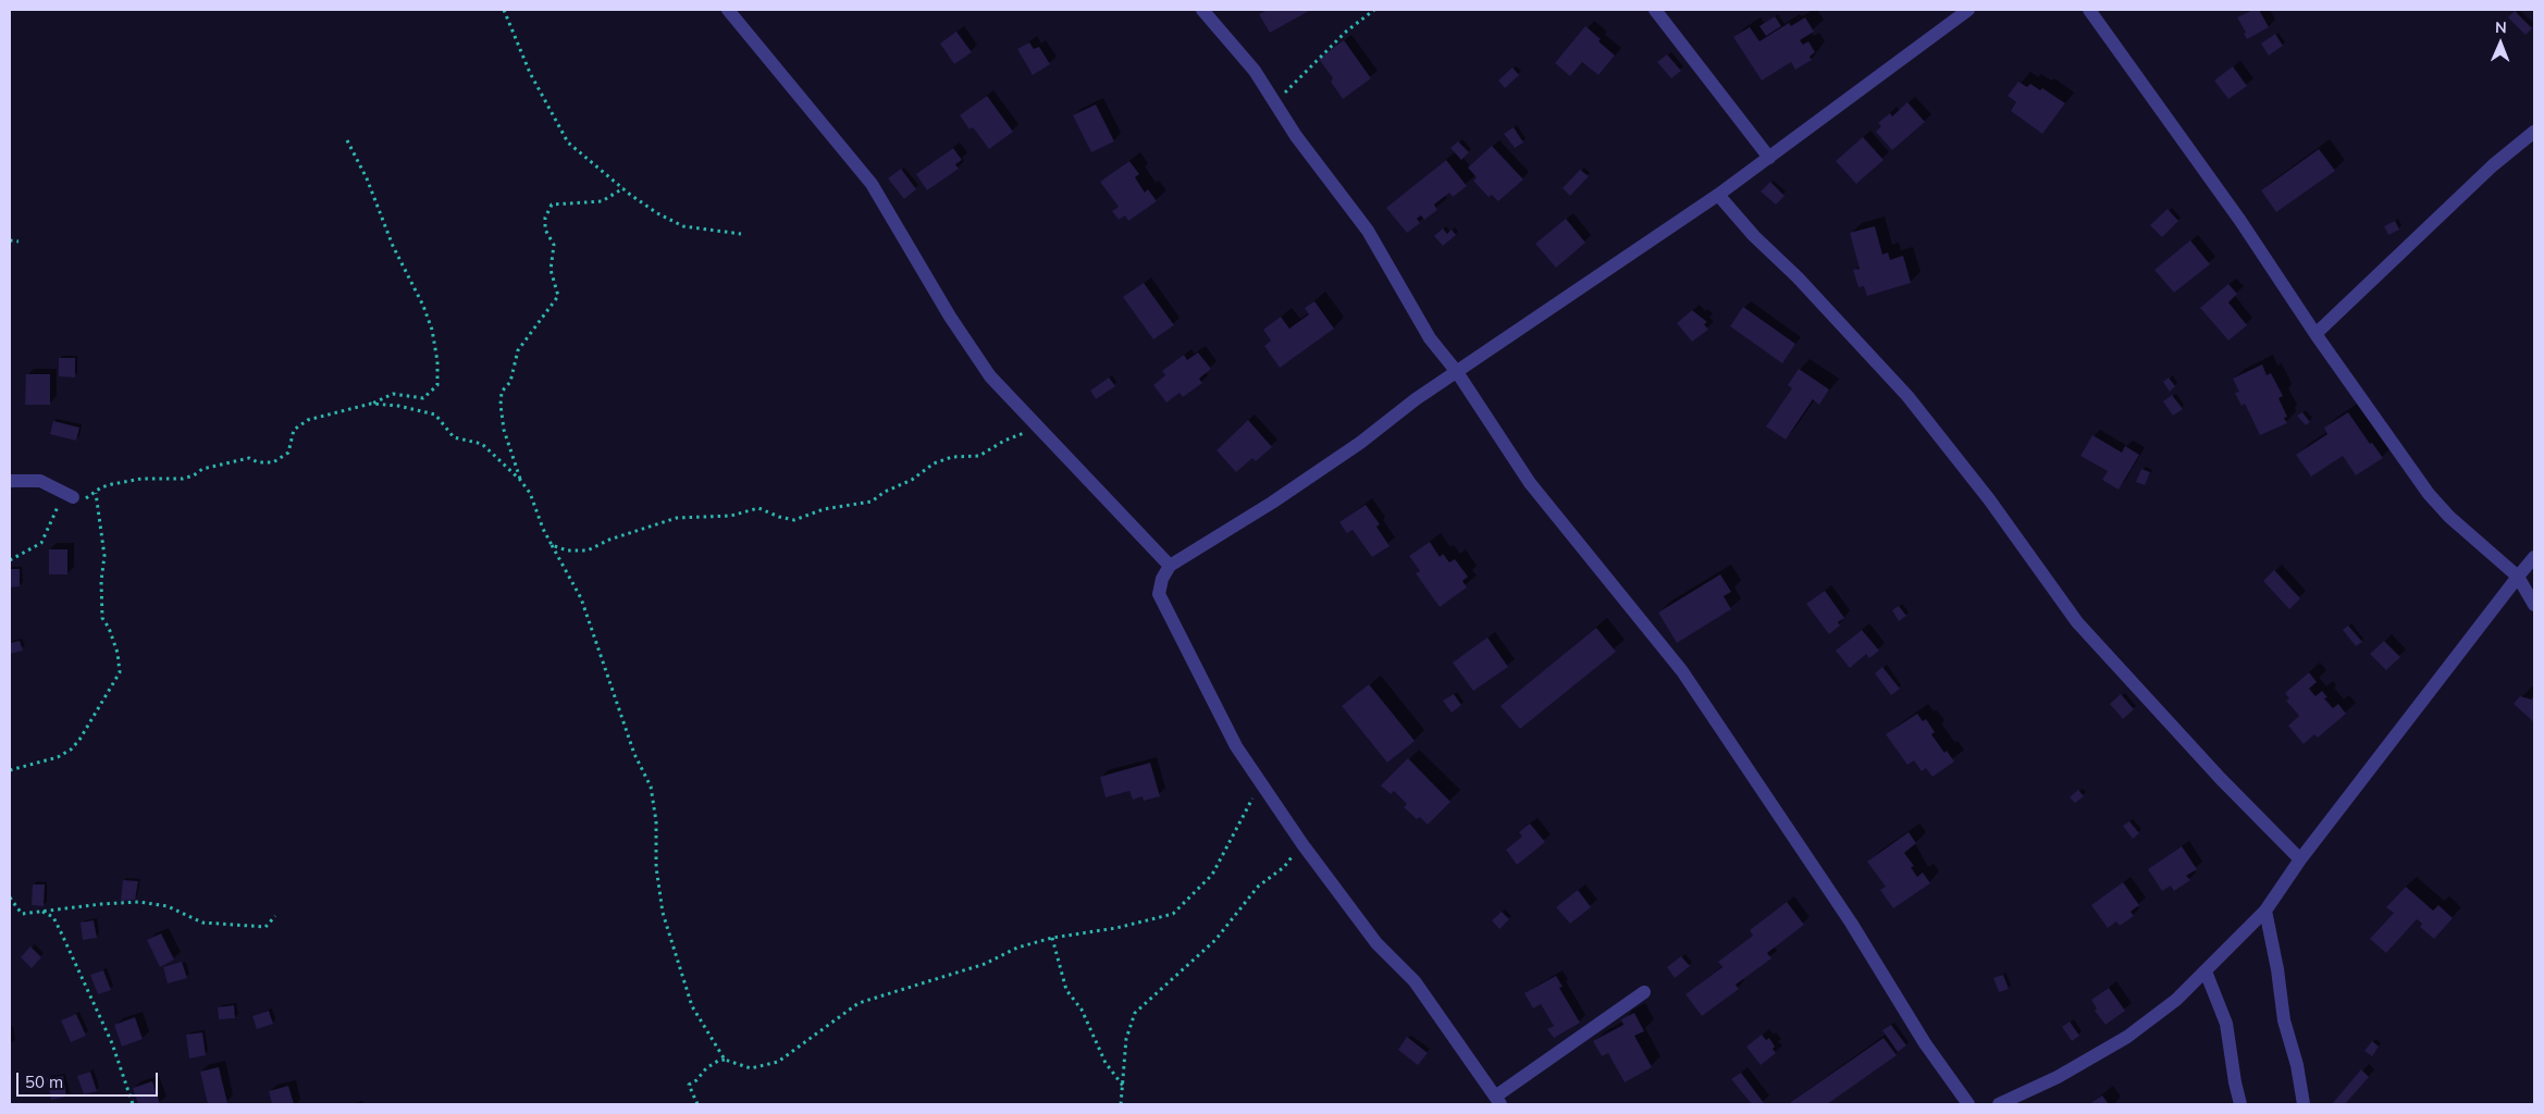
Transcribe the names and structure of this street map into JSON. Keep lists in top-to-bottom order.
{
  "scale_bar": "50 m",
  "north": "top"
}
